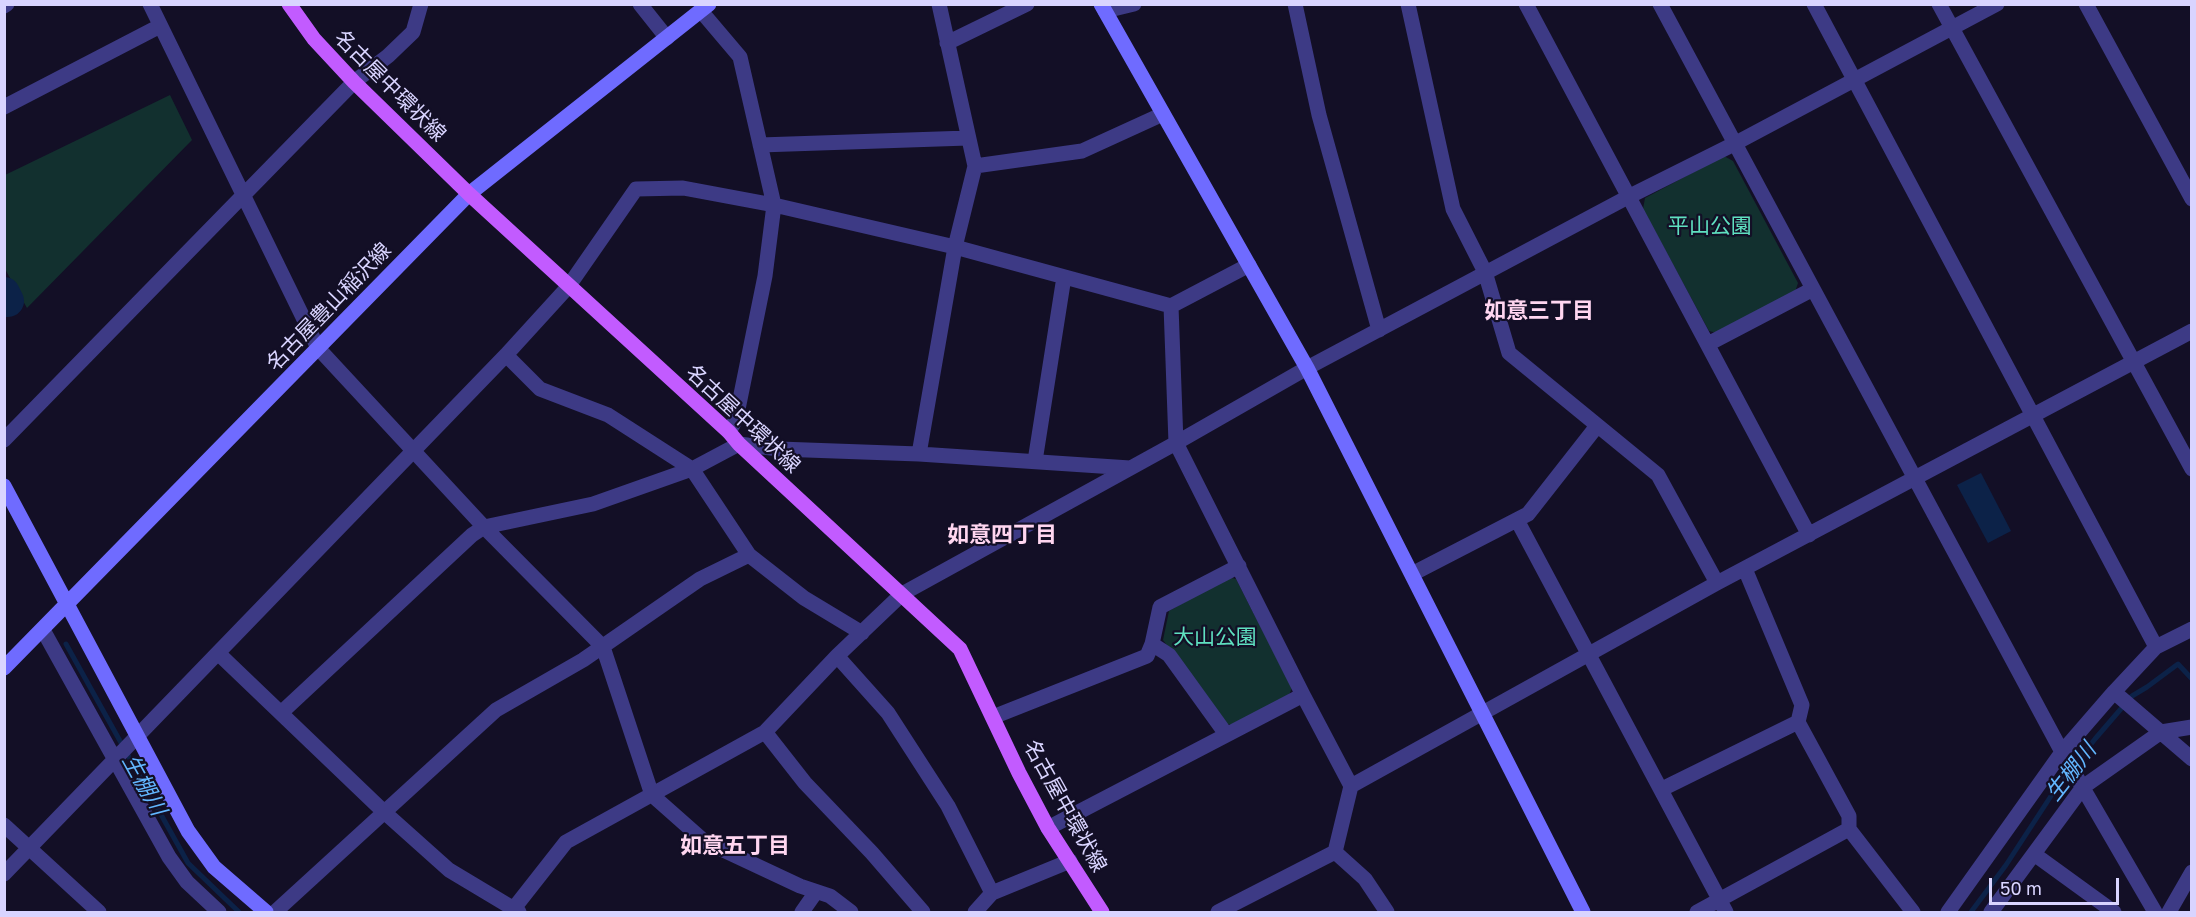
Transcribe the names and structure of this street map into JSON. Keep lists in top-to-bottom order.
{
  "streets": {
    "main road": ["名古屋中環状線"],
    "street": ["名古屋豊山稲沢線"]
  },
  "crossings": [
    ["名古屋中環状線", "名古屋豊山稲沢線"]
  ],
  "districts": ["如意三丁目", "如意四丁目", "如意五丁目"],
  "water": ["生棚川"],
  "parks": ["平山公園", "大山公園"],
  "scale_bar": "50 m"
}
